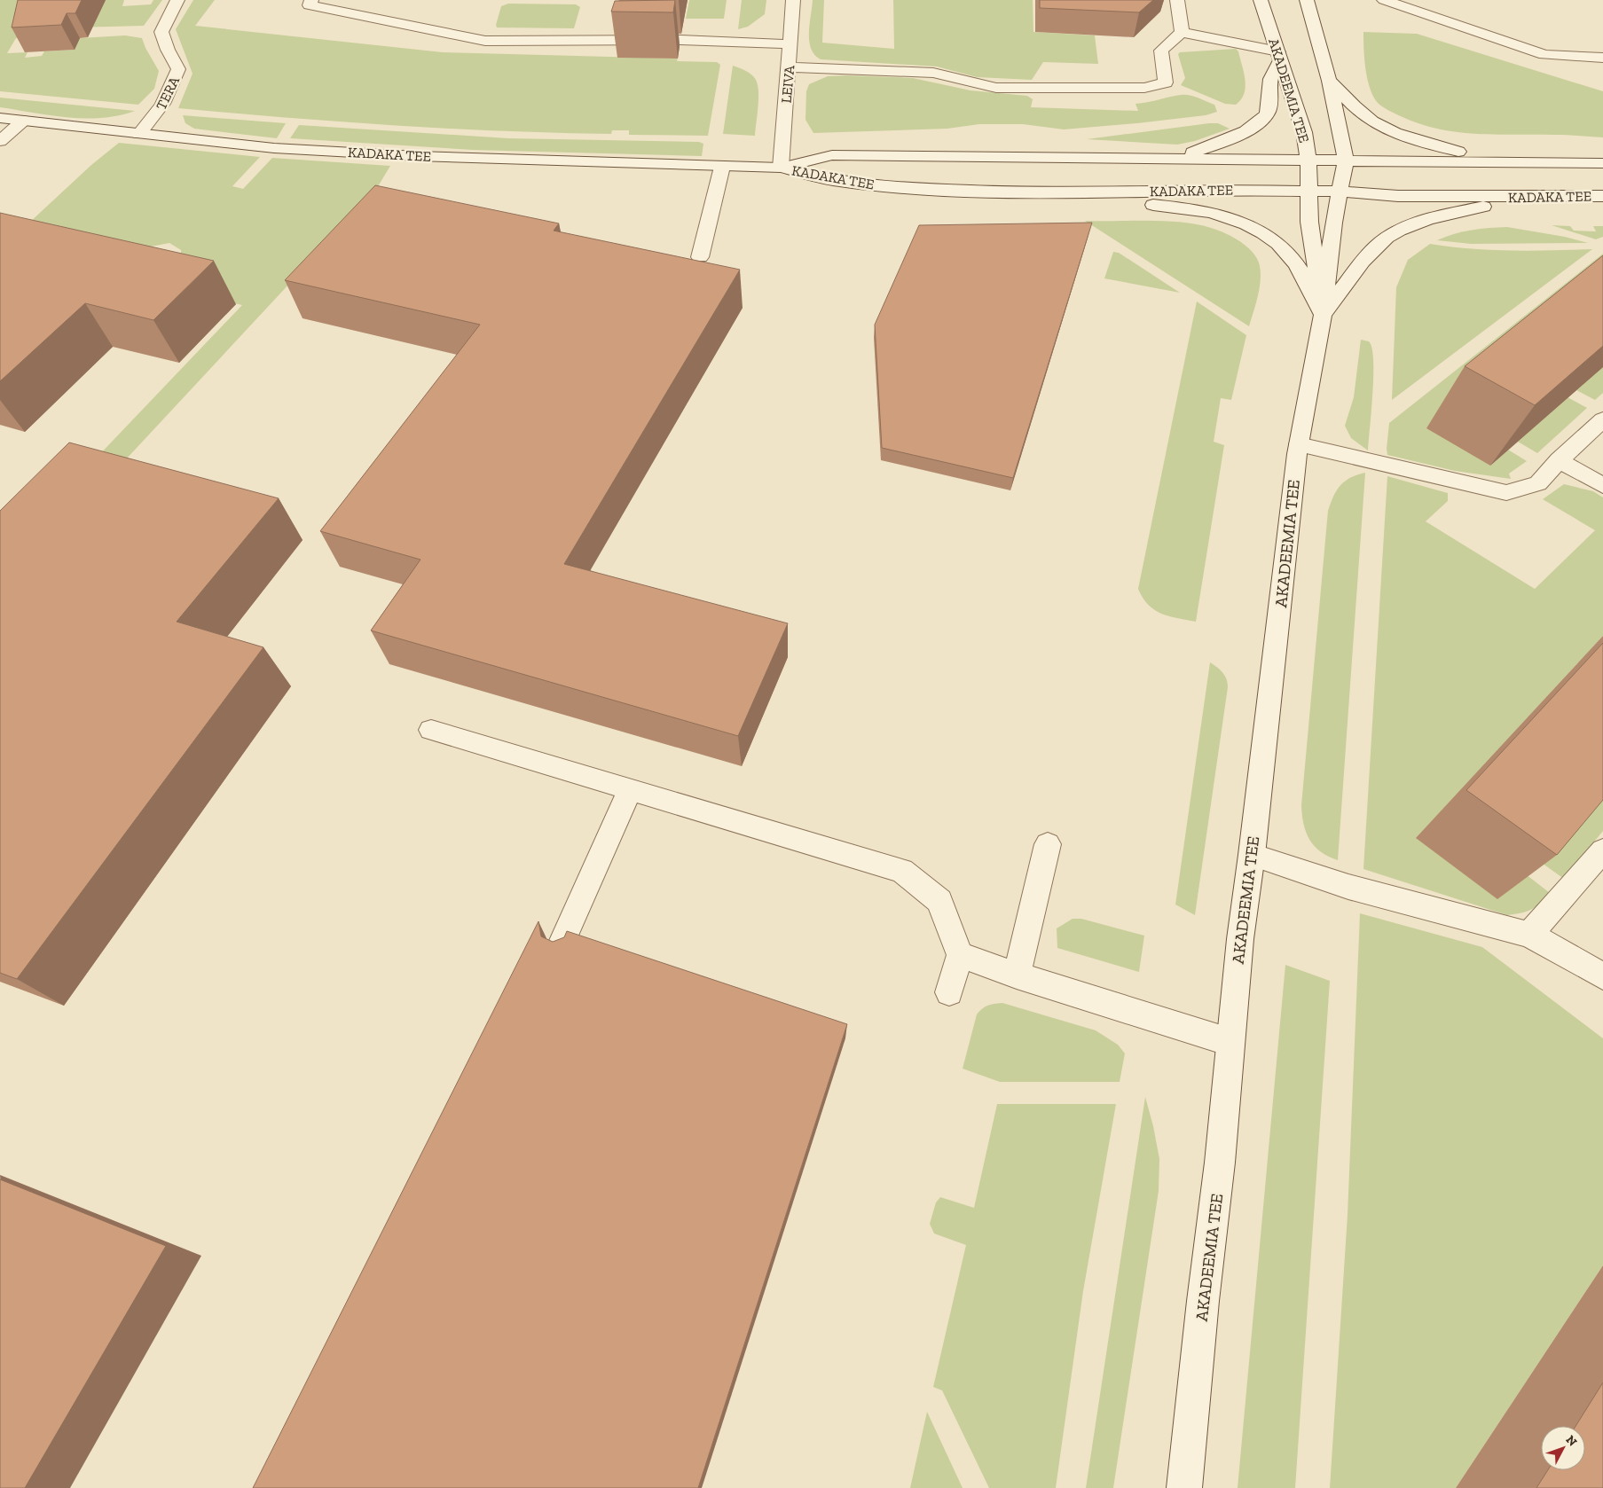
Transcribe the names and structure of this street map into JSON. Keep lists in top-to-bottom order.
{
  "streets": {
    "main road": [
      "LEIVA",
      "AKADEEMIA TEE",
      "TERA",
      "KADAKA TEE"
    ]
  },
  "crossings": [
    ["LEIVA", "KADAKA TEE"],
    ["AKADEEMIA TEE", "KADAKA TEE"],
    ["TERA", "KADAKA TEE"]
  ],
  "north": "top right"
}
